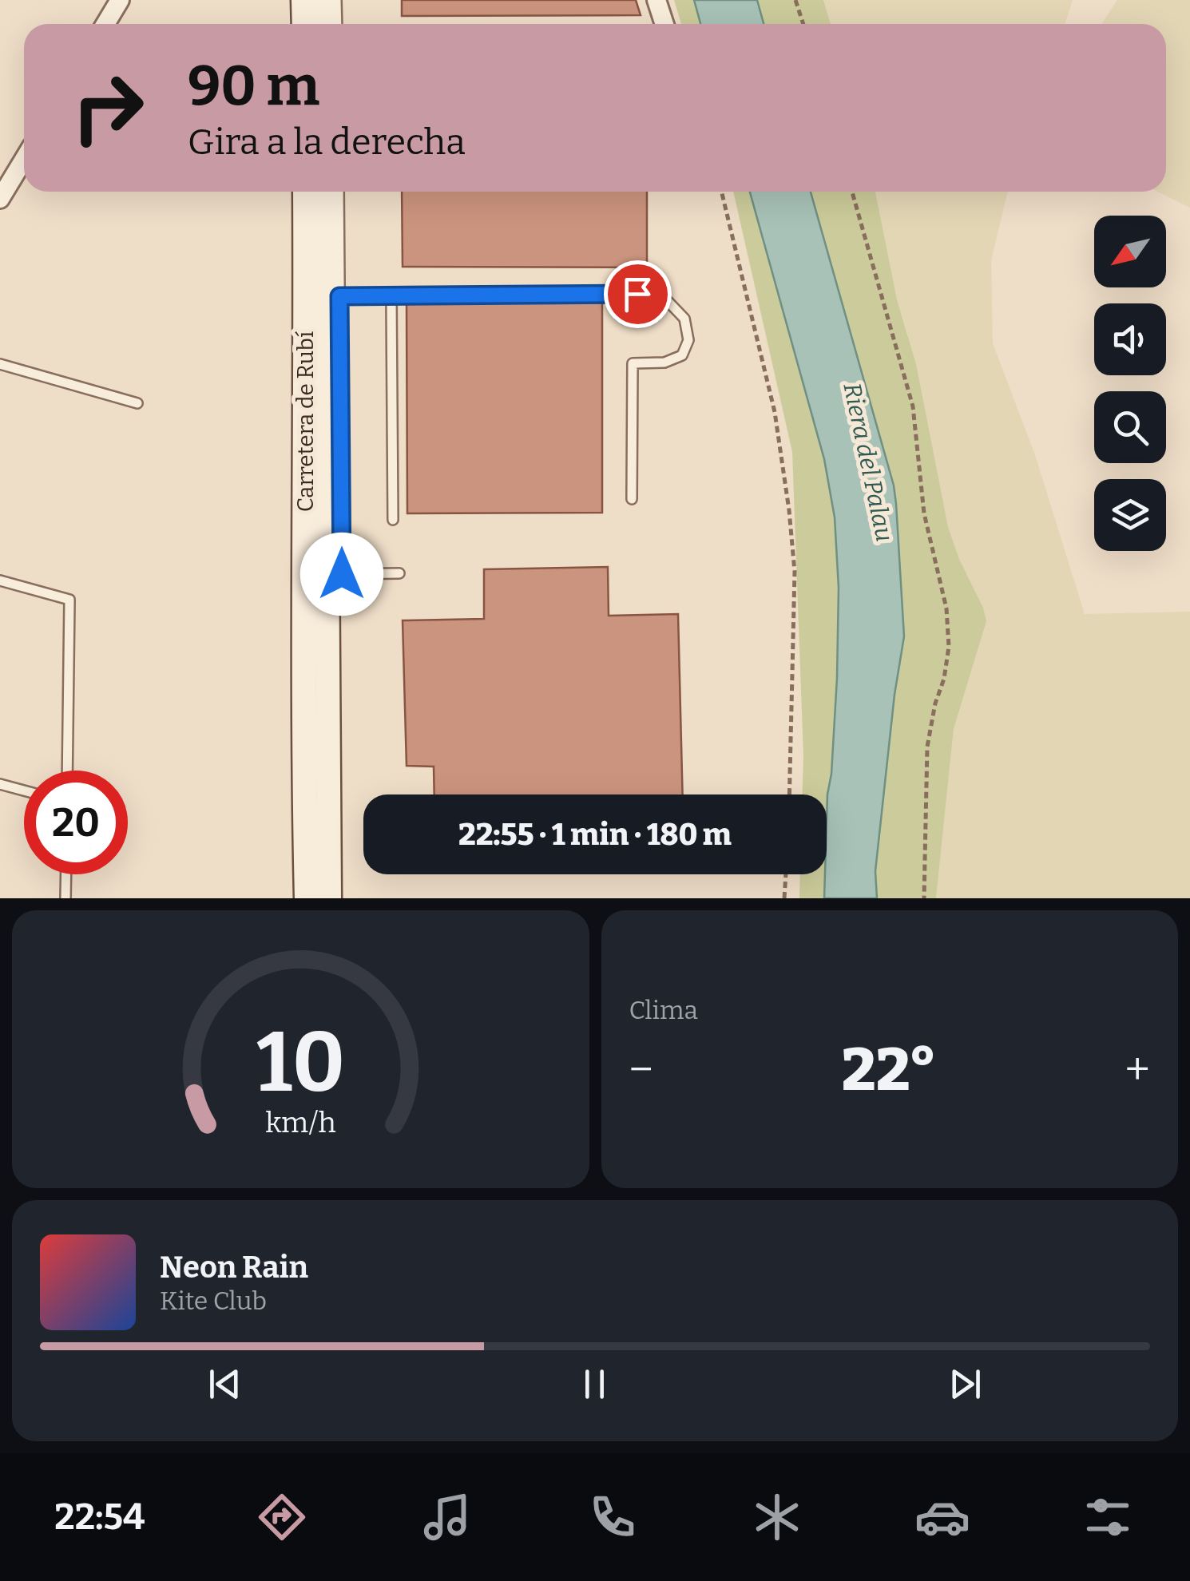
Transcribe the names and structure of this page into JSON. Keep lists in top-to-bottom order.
{
  "streets": {
    "main road": ["Carretera de Rubí"]
  },
  "water": ["Riera del Palau"],
  "north": "bottom left",
  "page": {
    "turn": ["90 m", "Gira a la derecha"],
    "limit": "20",
    "trip": "22:55 · 1 min · 180 m",
    "tile": "Clima",
    "heat": ["−", "22°", "+"],
    "song": ["Neon Rain", "Kite Club"],
    "tabs": "22:54",
    "gauge": ["10", "km/h"]
  }
}
